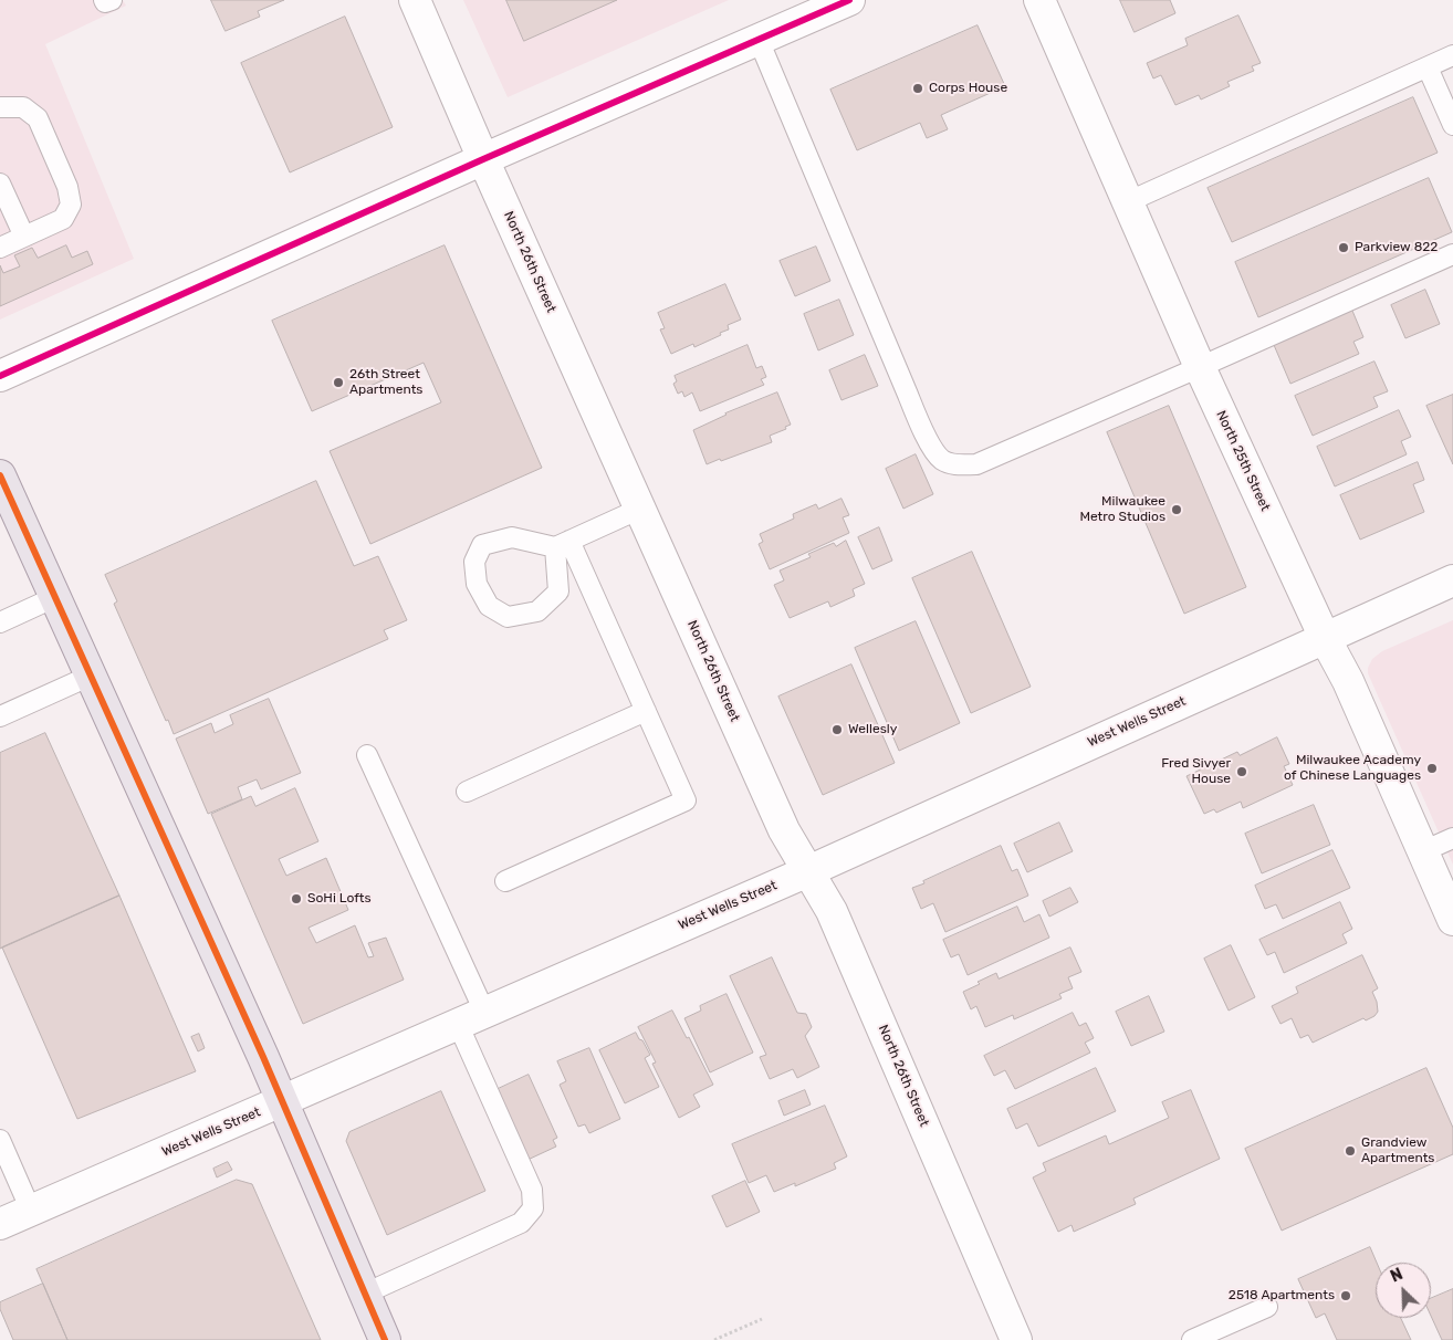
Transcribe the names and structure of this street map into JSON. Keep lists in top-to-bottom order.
{
  "streets": {
    "street": ["North 26th Street", "North 25th Street", "West Wells Street"]
  },
  "crossings": [
    ["North 26th Street", "West Wells Street"],
    ["North 25th Street", "West Wells Street"]
  ],
  "places": [
    "Corps House",
    "Parkview 822",
    "26th Street Apartments",
    "Milwaukee Metro Studios",
    "Wellesly",
    "Milwaukee Academy of Chinese Languages",
    "Fred Sivyer House",
    "SoHi Lofts",
    "Grandview Apartments",
    "2518 Apartments"
  ],
  "north": "top left"
}
